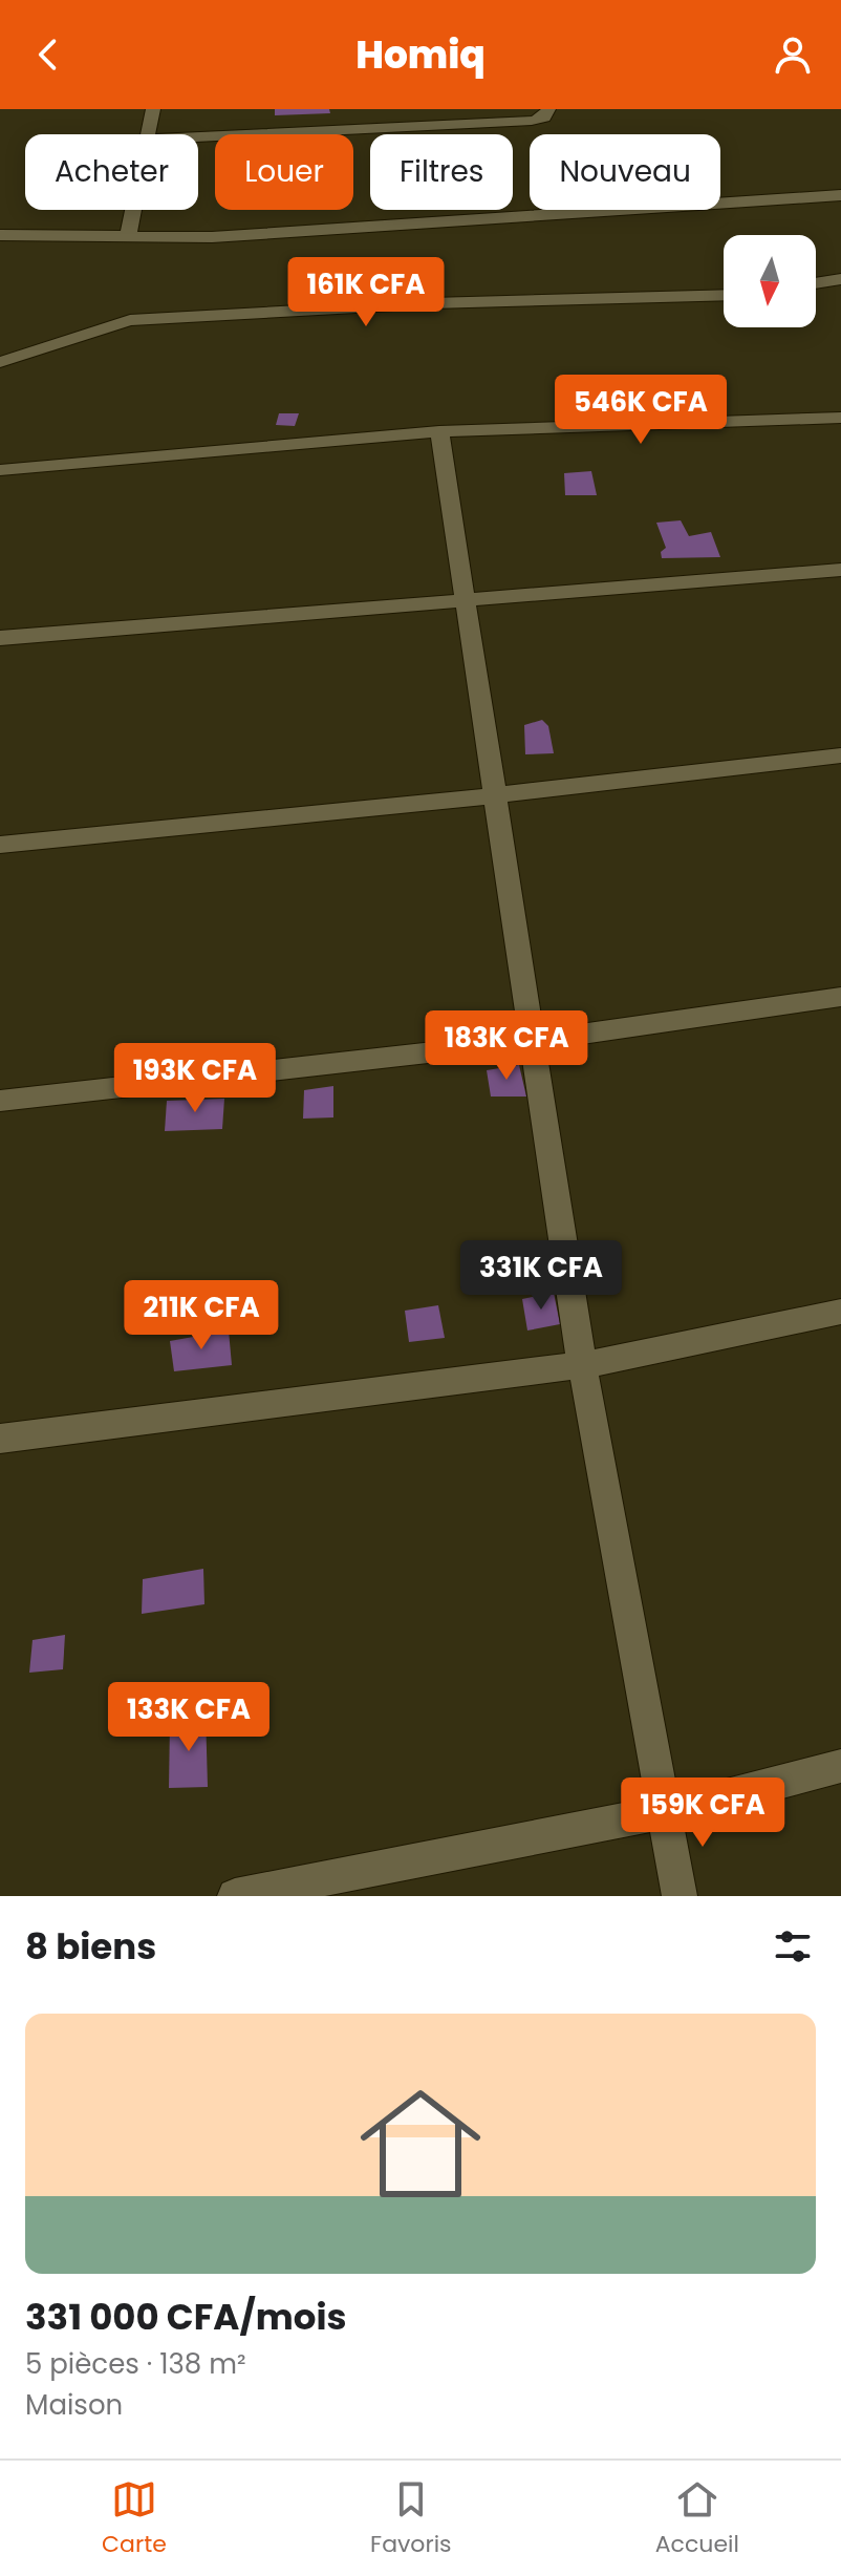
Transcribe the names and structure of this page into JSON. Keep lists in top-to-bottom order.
{
  "north": "bottom",
  "page": {
    "header": "Homiq",
    "chip": [
      "Acheter",
      "Louer",
      "Filtres",
      "Nouveau"
    ],
    "price": [
      "161K CFA",
      "546K CFA",
      "183K CFA",
      "193K CFA",
      "331K CFA",
      "211K CFA",
      "133K CFA",
      "159K CFA"
    ],
    "heading": "8 biens",
    "list": [
      {
        "name": "331 000 CFA/mois",
        "note": "5 pièces · 138 m² · Maison"
      }
    ],
    "tabs": ["Carte", "Favoris", "Accueil"]
  }
}
